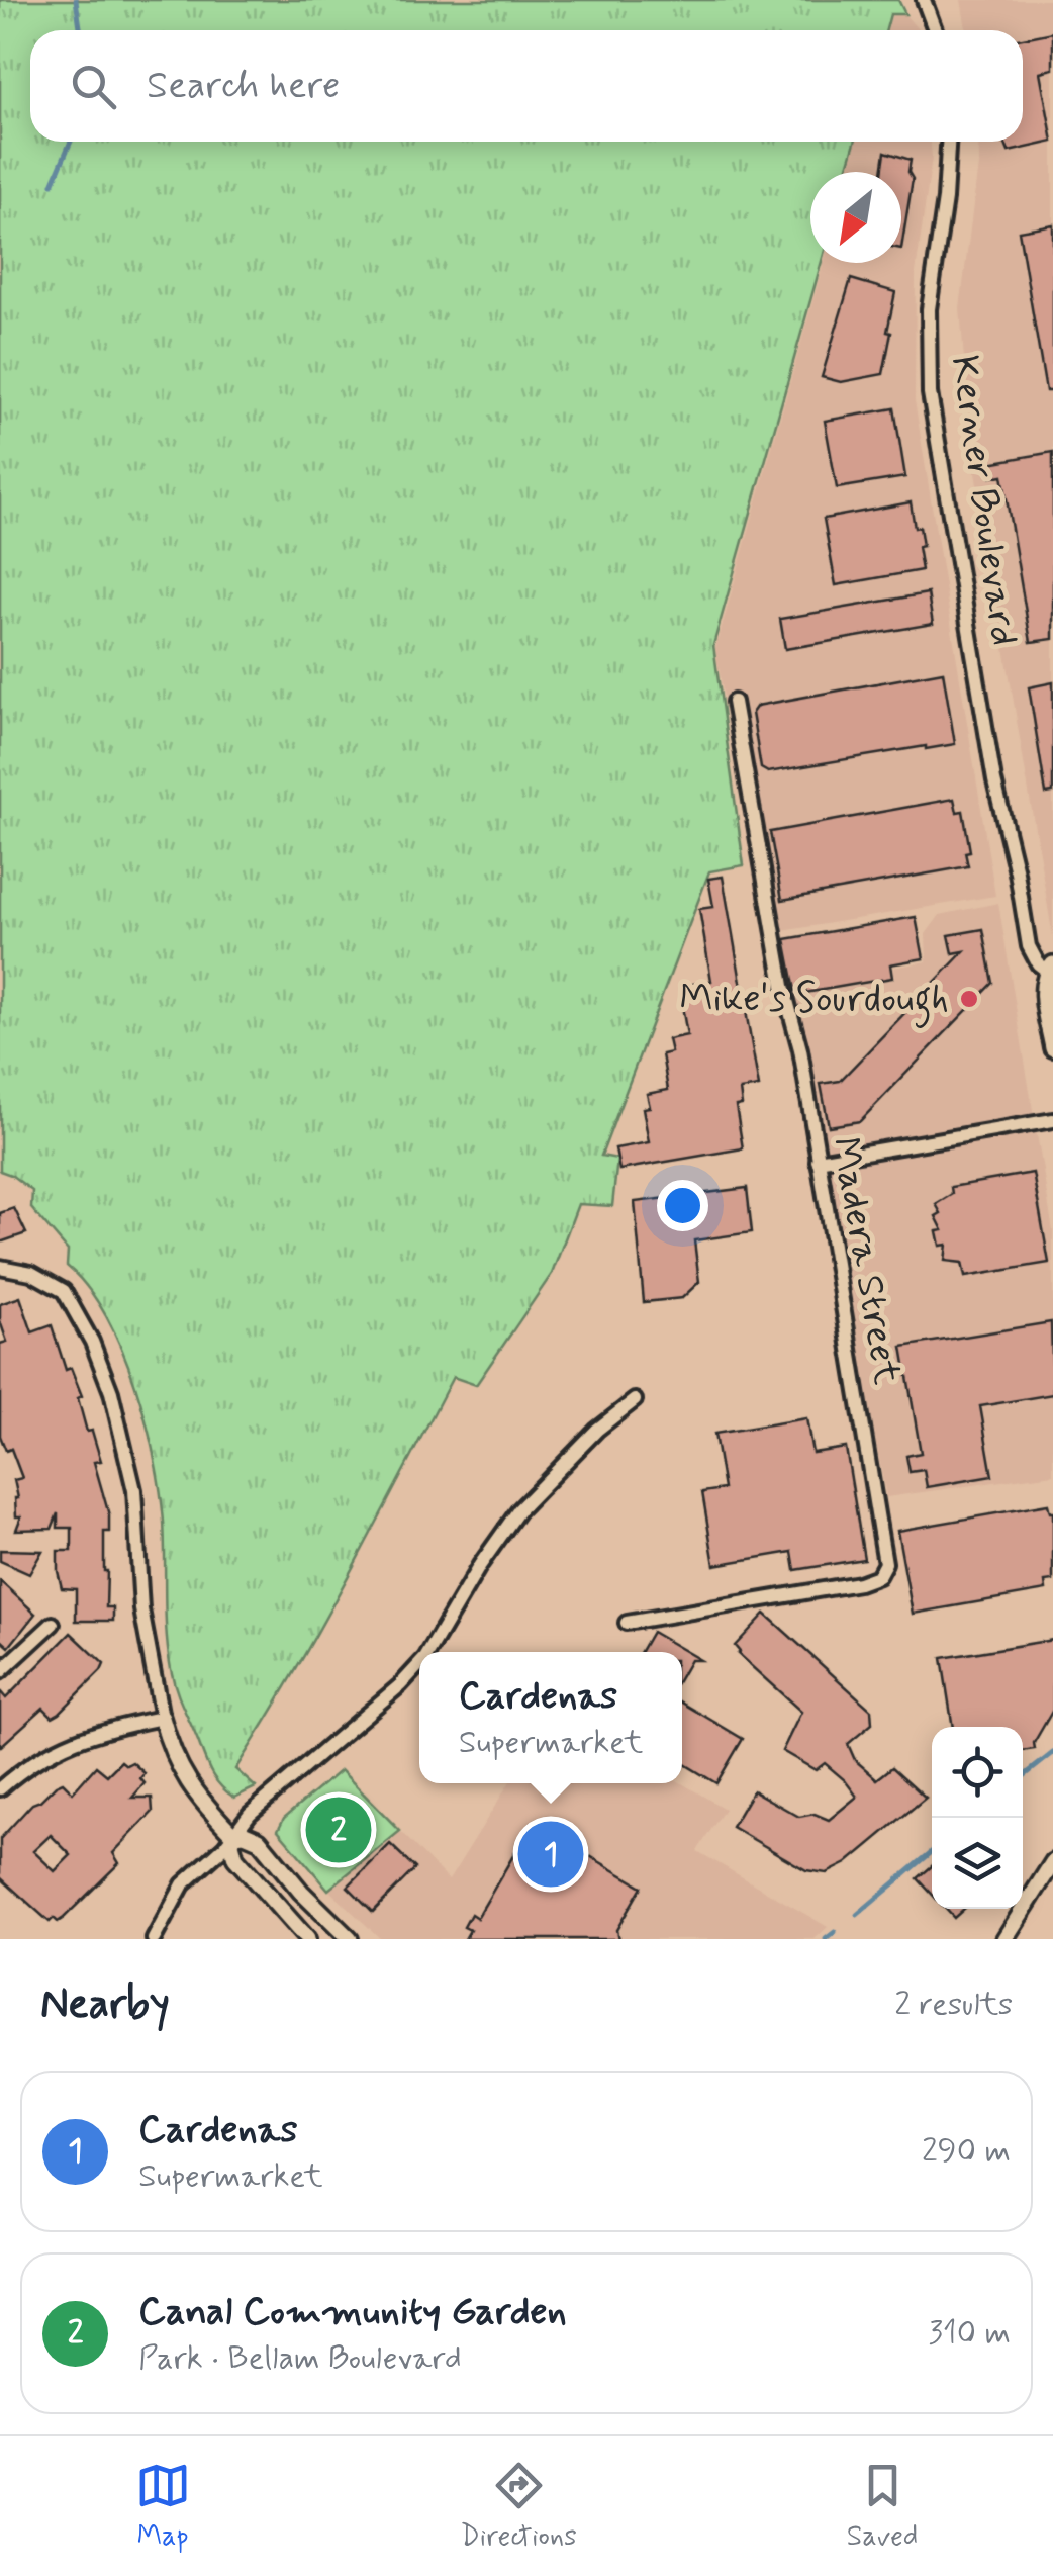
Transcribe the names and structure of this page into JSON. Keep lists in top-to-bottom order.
{
  "streets": {
    "street": ["Kerner Boulevard", "Madera Street"]
  },
  "places": ["Mike's Sourdough"],
  "north": "bottom left",
  "page": {
    "search": "Search here",
    "popup": ["Cardenas", "Supermarket"],
    "pins": ["2", "1"],
    "heading": ["Nearby", "2 results"],
    "list": [
      {
        "mark": "1",
        "name": "Cardenas",
        "note": "Supermarket",
        "value": "290 m"
      },
      {
        "mark": "2",
        "name": "Canal Community Garden",
        "note": "Park · Bellam Boulevard",
        "value": "310 m"
      }
    ],
    "nav": ["Map", "Directions", "Saved"]
  }
}
